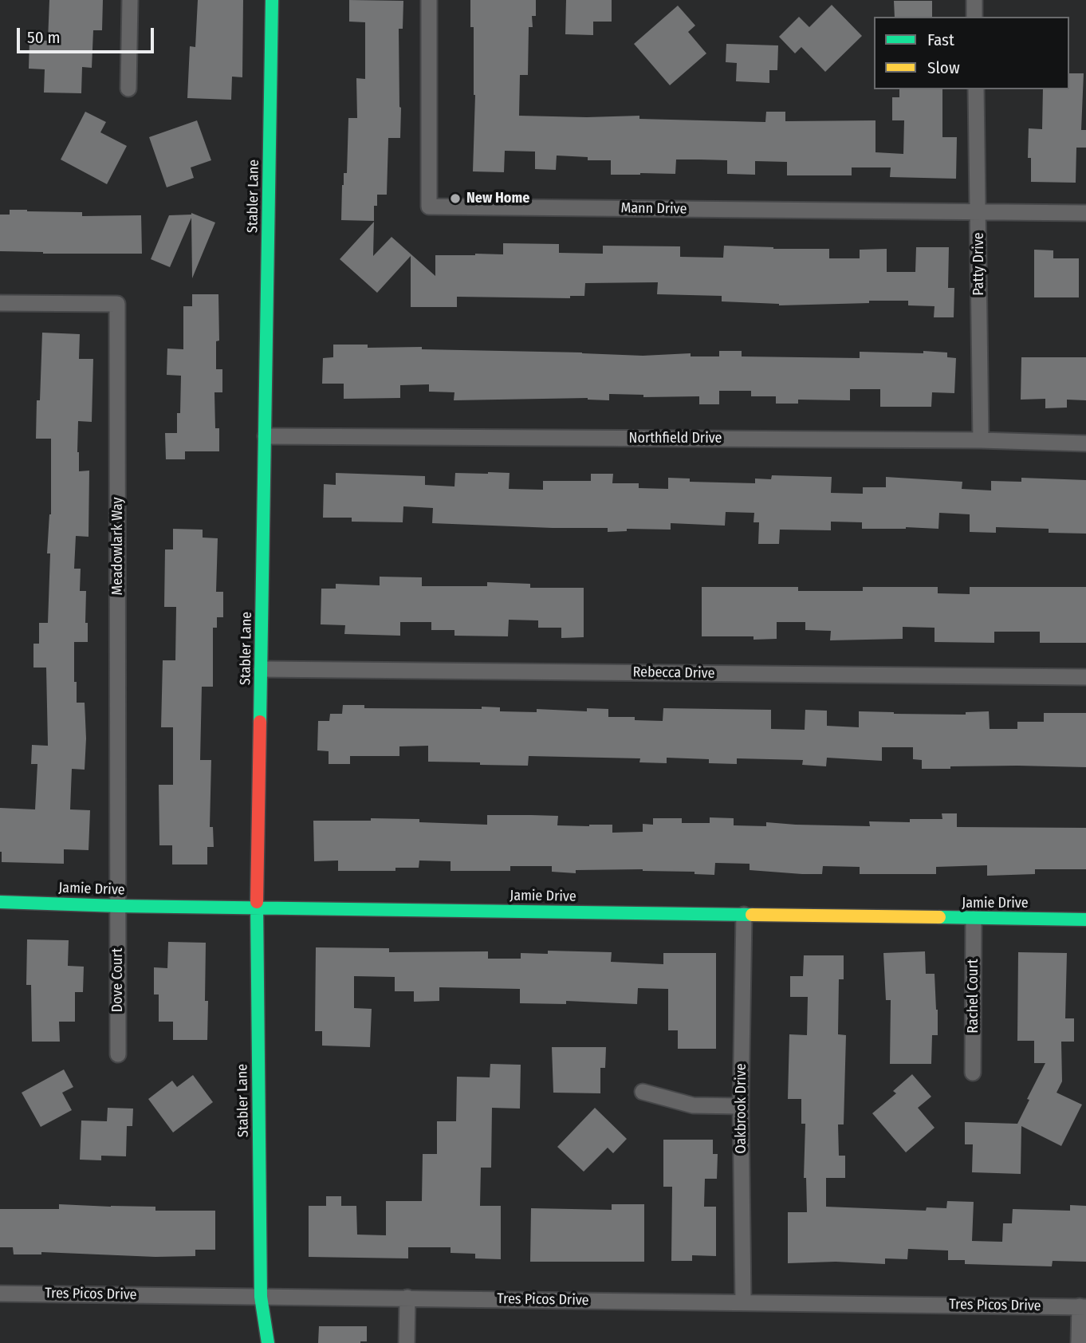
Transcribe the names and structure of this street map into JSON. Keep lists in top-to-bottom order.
{
  "streets": {
    "street": [
      "Stabler Lane",
      "Mann Drive",
      "Patty Drive",
      "Northfield Drive",
      "Meadowlark Way",
      "Rebecca Drive",
      "Jamie Drive",
      "Dove Court",
      "Rachel Court",
      "Oakbrook Drive",
      "Tres Picos Drive"
    ]
  },
  "crossings": [
    ["Stabler Lane", "Northfield Drive"],
    ["Stabler Lane", "Rebecca Drive"],
    ["Stabler Lane", "Jamie Drive"],
    ["Stabler Lane", "Tres Picos Drive"],
    ["Mann Drive", "Patty Drive"],
    ["Patty Drive", "Northfield Drive"],
    ["Meadowlark Way", "Jamie Drive"],
    ["Meadowlark Way", "Dove Court"],
    ["Jamie Drive", "Dove Court"],
    ["Jamie Drive", "Rachel Court"],
    ["Jamie Drive", "Oakbrook Drive"],
    ["Oakbrook Drive", "Tres Picos Drive"]
  ],
  "places": ["New Home"],
  "legend": ["Fast", "Slow"],
  "scale_bar": "50 m"
}
